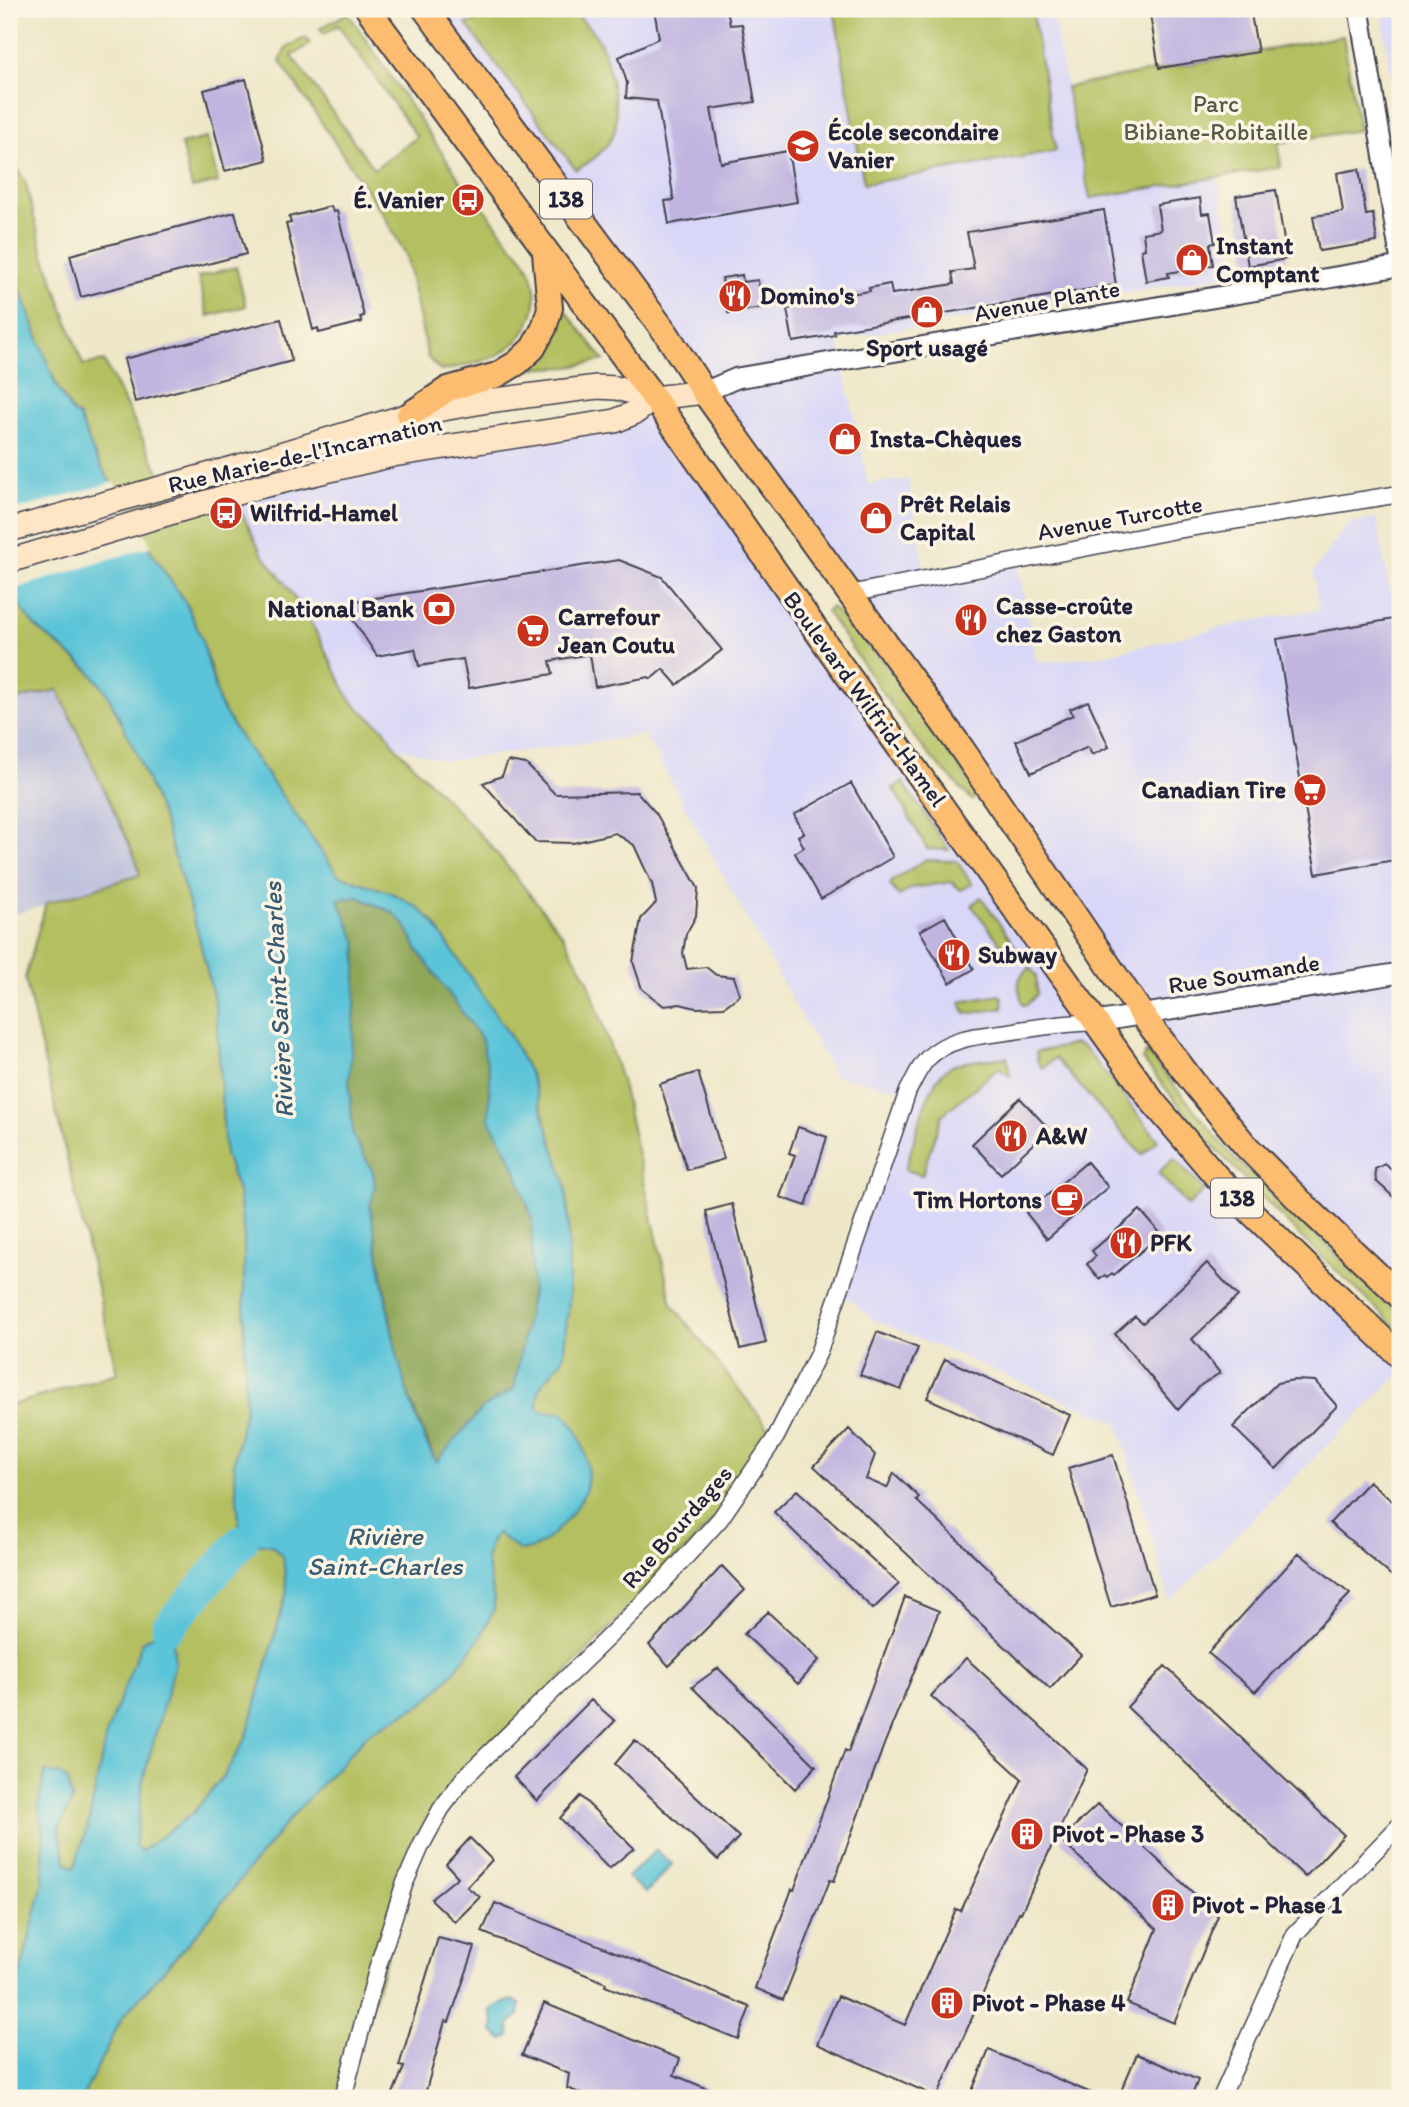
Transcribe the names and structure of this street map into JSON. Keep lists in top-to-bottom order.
{
  "streets": {
    "main road": ["138", "Rue Marie-de-l'Incarnation", "Boulevard Wilfrid-Hamel"],
    "street": [
      "Avenue Plante",
      "Avenue Turcotte",
      "Rue Soumande",
      "Rue Bourdages"
    ]
  },
  "crossings": [
    ["Avenue Plante", "Rue Marie-de-l'Incarnation"],
    ["Avenue Plante", "Boulevard Wilfrid-Hamel"],
    ["Rue Marie-de-l'Incarnation", "Boulevard Wilfrid-Hamel"],
    ["Avenue Turcotte", "Boulevard Wilfrid-Hamel"],
    ["Boulevard Wilfrid-Hamel", "Rue Soumande"],
    ["Boulevard Wilfrid-Hamel", "Rue Bourdages"],
    ["Rue Soumande", "Rue Bourdages"]
  ],
  "water": ["Rivière Saint-Charles"],
  "parks": ["Parc Bibiane-Robitaille"],
  "places": {
    "school or university": ["École secondaire Vanier"],
    "bus stop": ["É. Vanier", "Wilfrid-Hamel"],
    "shop": [
      "Instant Comptant",
      "Sport usagé",
      "Insta-Chèques",
      "Prêt Relais Capital"
    ],
    "restaurant": [
      "Domino's",
      "Casse-croûte chez Gaston",
      "Subway",
      "A&W",
      "PFK"
    ],
    "bank": ["National Bank"],
    "supermarket": ["Carrefour Jean Coutu", "Canadian Tire"],
    "cafe": ["Tim Hortons"],
    "building": ["Pivot - Phase 3", "Pivot - Phase 1", "Pivot - Phase 4"]
  }
}
